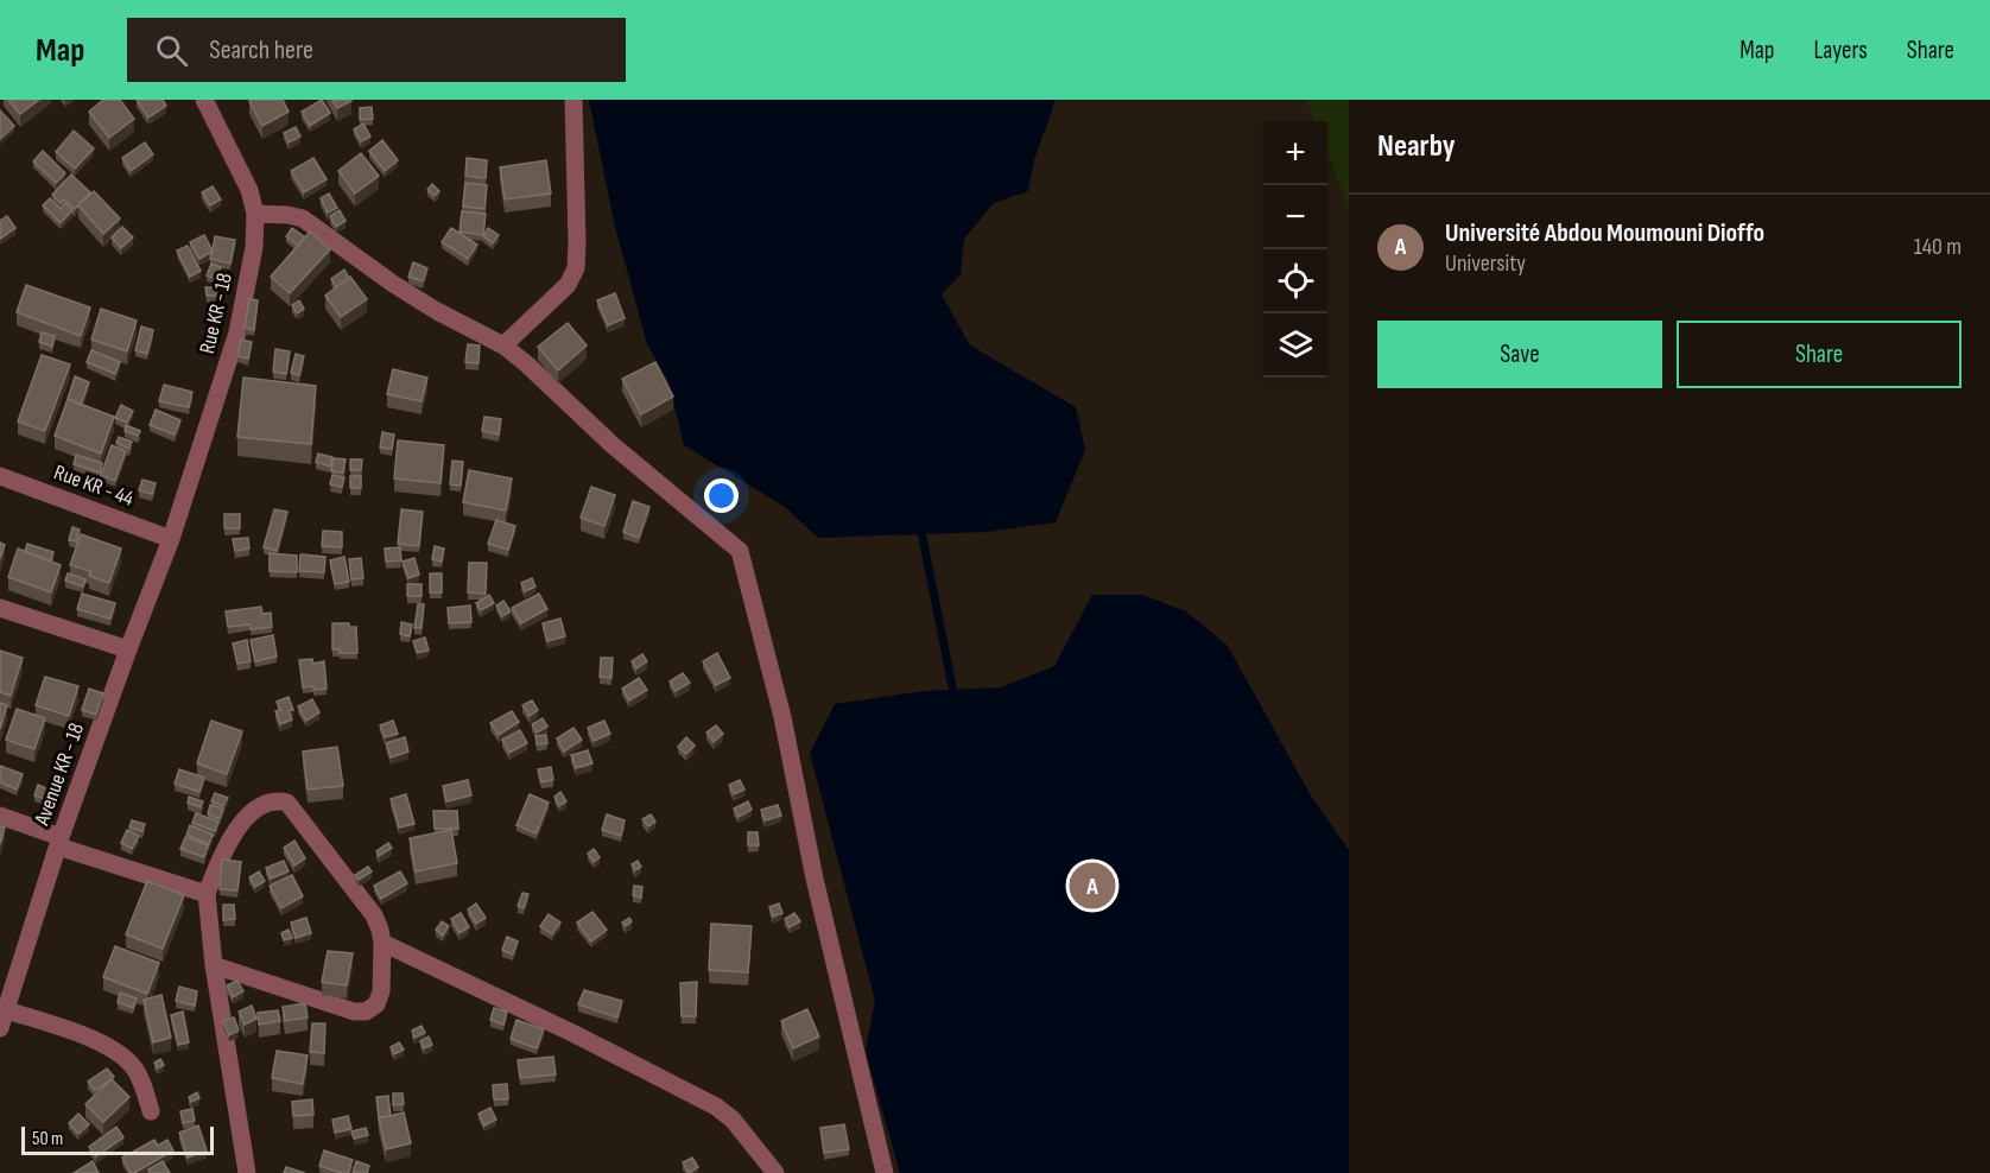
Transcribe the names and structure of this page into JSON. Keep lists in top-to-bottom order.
{
  "streets": {
    "street": ["Rue KR - 18", "Rue KR - 44", "Avenue KR - 18"]
  },
  "crossings": [
    ["Rue KR - 18", "Rue KR - 44"],
    ["Rue KR - 18", "Avenue KR - 18"],
    ["Rue KR - 44", "Avenue KR - 18"]
  ],
  "scale_bar": "50 m",
  "page": {
    "header": "Map",
    "search": "Search here",
    "nav": ["Map", "Layers", "Share"],
    "heading": "Nearby",
    "map_buttons": ["+", "−"],
    "list": [
      {
        "mark": "A",
        "name": "Université Abdou Moumouni Dioffo",
        "note": "University",
        "value": "140 m"
      }
    ],
    "buttons": ["Save", "Share"],
    "pins": "A",
    "scale": "50 m"
  }
}
